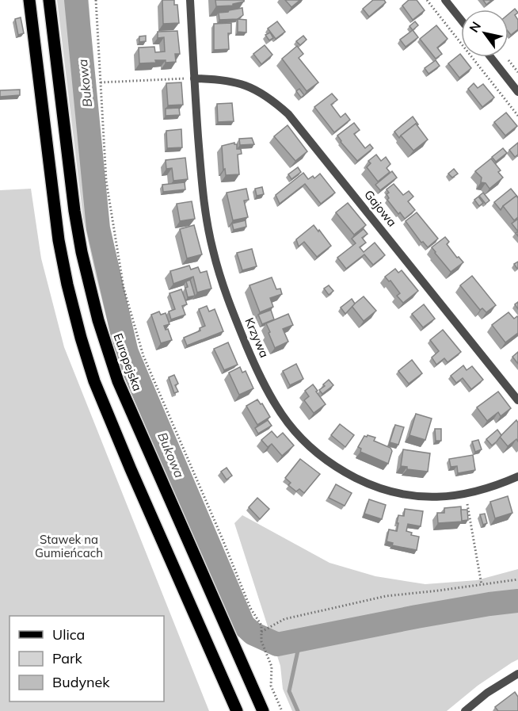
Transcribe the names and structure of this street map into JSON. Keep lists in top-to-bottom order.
{
  "streets": {
    "main road": ["Europejska"],
    "street": ["Gajowa", "Krzywa"]
  },
  "crossings": [
    ["Gajowa", "Krzywa"]
  ],
  "water": ["Bukowa"],
  "parks": ["Stawek na Gumieńcach"],
  "legend": ["Ulica", "Park", "Budynek"],
  "north": "top left"
}
